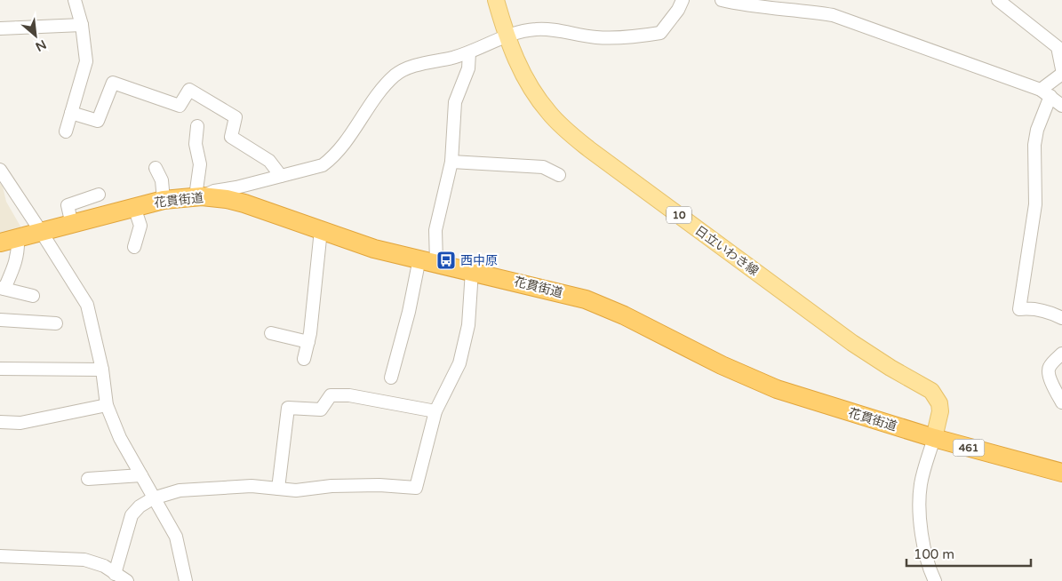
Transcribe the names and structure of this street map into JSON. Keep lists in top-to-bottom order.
{
  "streets": {
    "highway": ["花貫街道", "461"],
    "main road": ["10", "日立いわき線"]
  },
  "crossings": [
    ["花貫街道", "日立いわき線"]
  ],
  "places": {
    "bus stop": ["西中原"]
  },
  "scale_bar": "100 m",
  "north": "bottom right"
}
